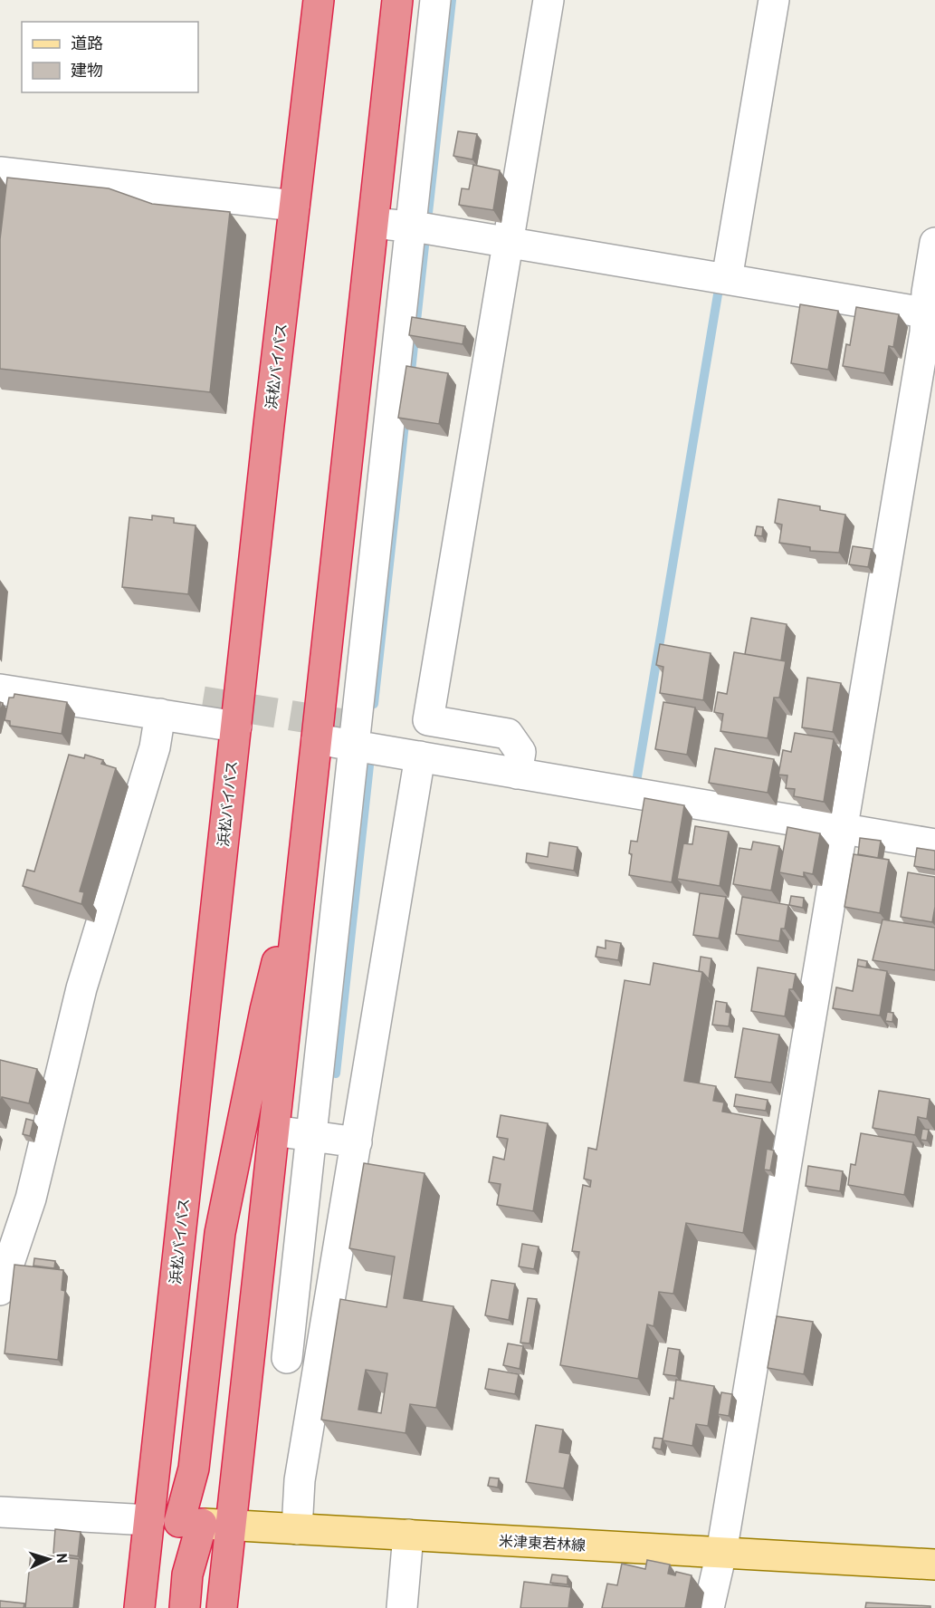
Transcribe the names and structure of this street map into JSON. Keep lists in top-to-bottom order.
{
  "streets": {
    "highway": ["浜松バイパス"],
    "main road": ["米津東若林線"]
  },
  "crossings": [
    ["浜松バイパス", "米津東若林線"]
  ],
  "legend": ["道路", "建物"],
  "north": "right"
}
